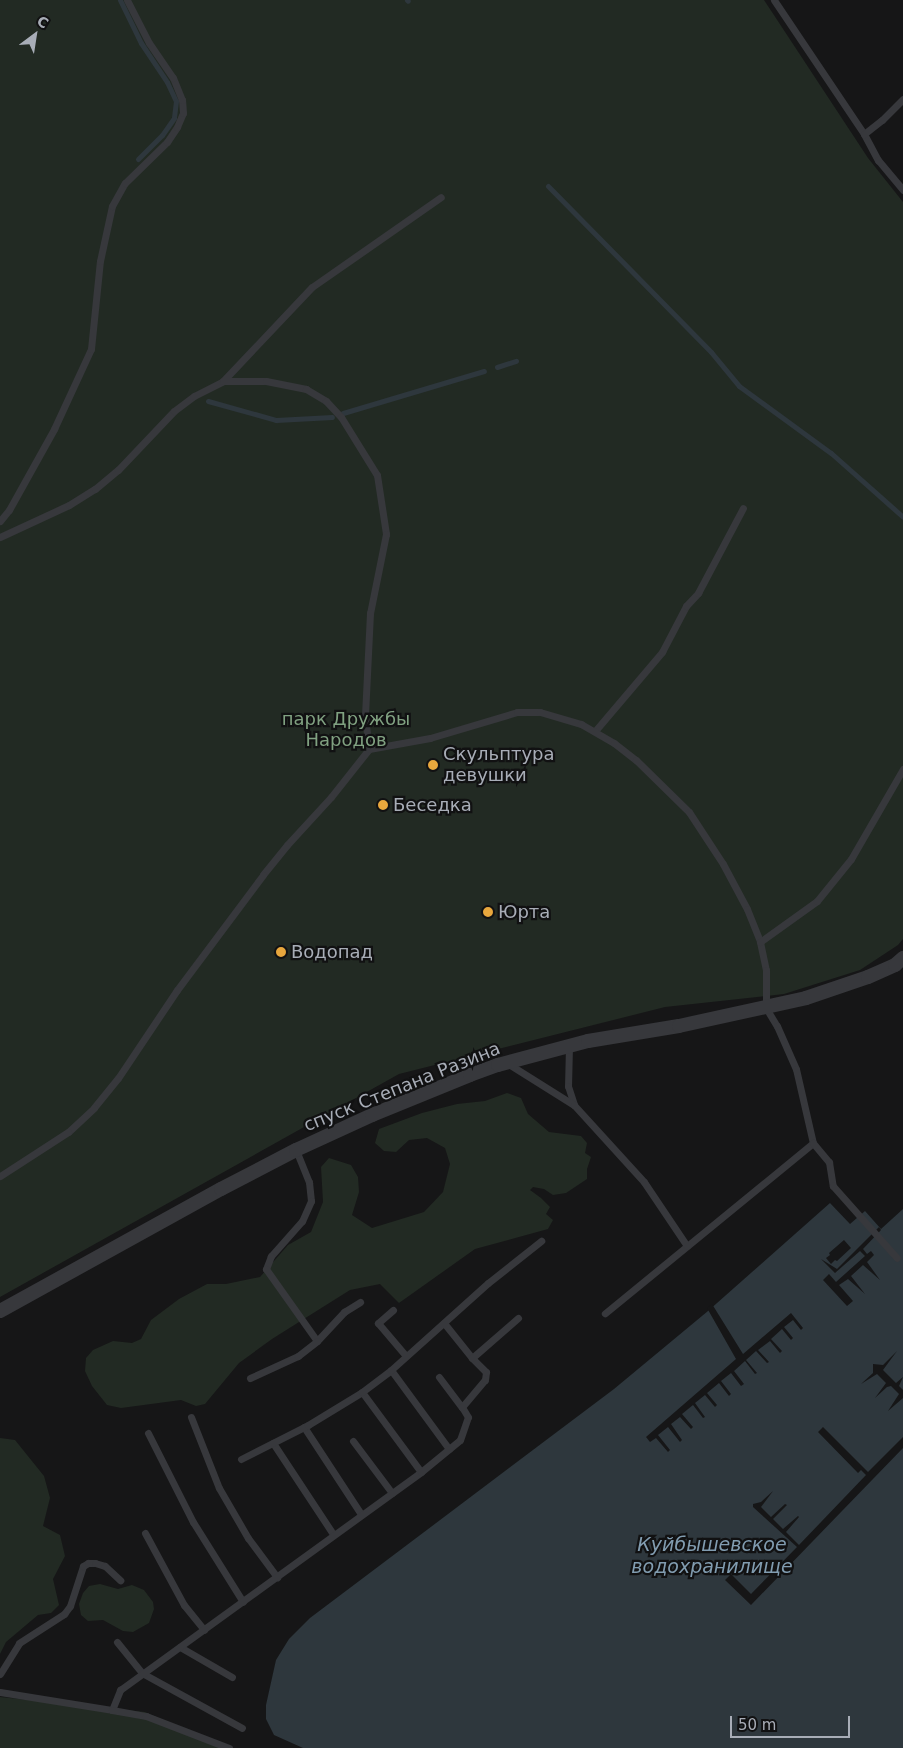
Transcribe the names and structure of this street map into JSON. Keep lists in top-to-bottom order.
{
  "streets": {
    "street": ["спуск Степана Разина"]
  },
  "water": ["Куйбышевское водохранилище"],
  "parks": ["парк Дружбы Народов"],
  "places": [
    "Скульптура девушки",
    "Беседка",
    "Юрта",
    "Водопад"
  ],
  "scale_bar": "50 m",
  "north": "top right"
}
